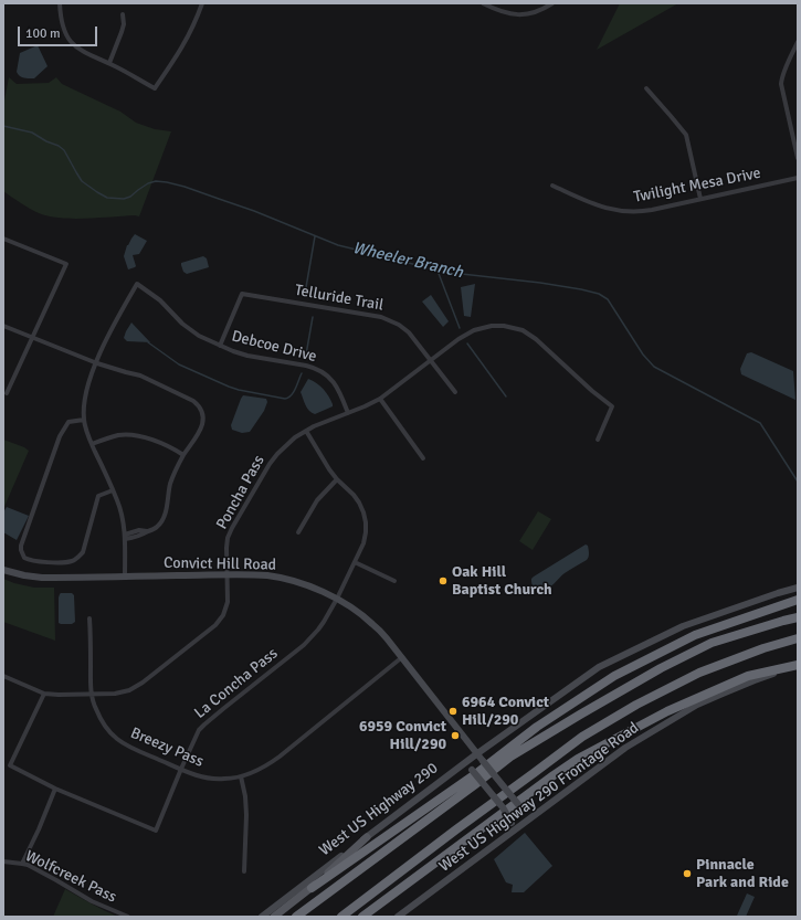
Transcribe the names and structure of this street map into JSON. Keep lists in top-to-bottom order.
{
  "streets": {
    "main road": ["Convict Hill Road", "West US Highway 290 Frontage Road", "West US Highway 290"],
    "street": [
      "Twilight Mesa Drive",
      "Telluride Trail",
      "Debcoe Drive",
      "Poncha Pass",
      "La Concha Pass",
      "Breezy Pass",
      "Wolfcreek Pass"
    ]
  },
  "crossings": [
    ["Telluride Trail", "Debcoe Drive"],
    ["Telluride Trail", "Poncha Pass"],
    ["Debcoe Drive", "Poncha Pass"],
    ["Poncha Pass", "Convict Hill Road"],
    ["Poncha Pass", "La Concha Pass"],
    ["Poncha Pass", "Breezy Pass"],
    ["Convict Hill Road", "La Concha Pass"],
    ["Convict Hill Road", "Breezy Pass"],
    ["Convict Hill Road", "West US Highway 290 Frontage Road"],
    ["Convict Hill Road", "West US Highway 290"],
    ["La Concha Pass", "Breezy Pass"]
  ],
  "water": ["Wheeler Branch"],
  "places": [
    "Oak Hill Baptist Church",
    "6964 Convict Hill/290",
    "6959 Convict Hill/290",
    "Pinnacle Park and Ride"
  ],
  "scale_bar": "100 m"
}
